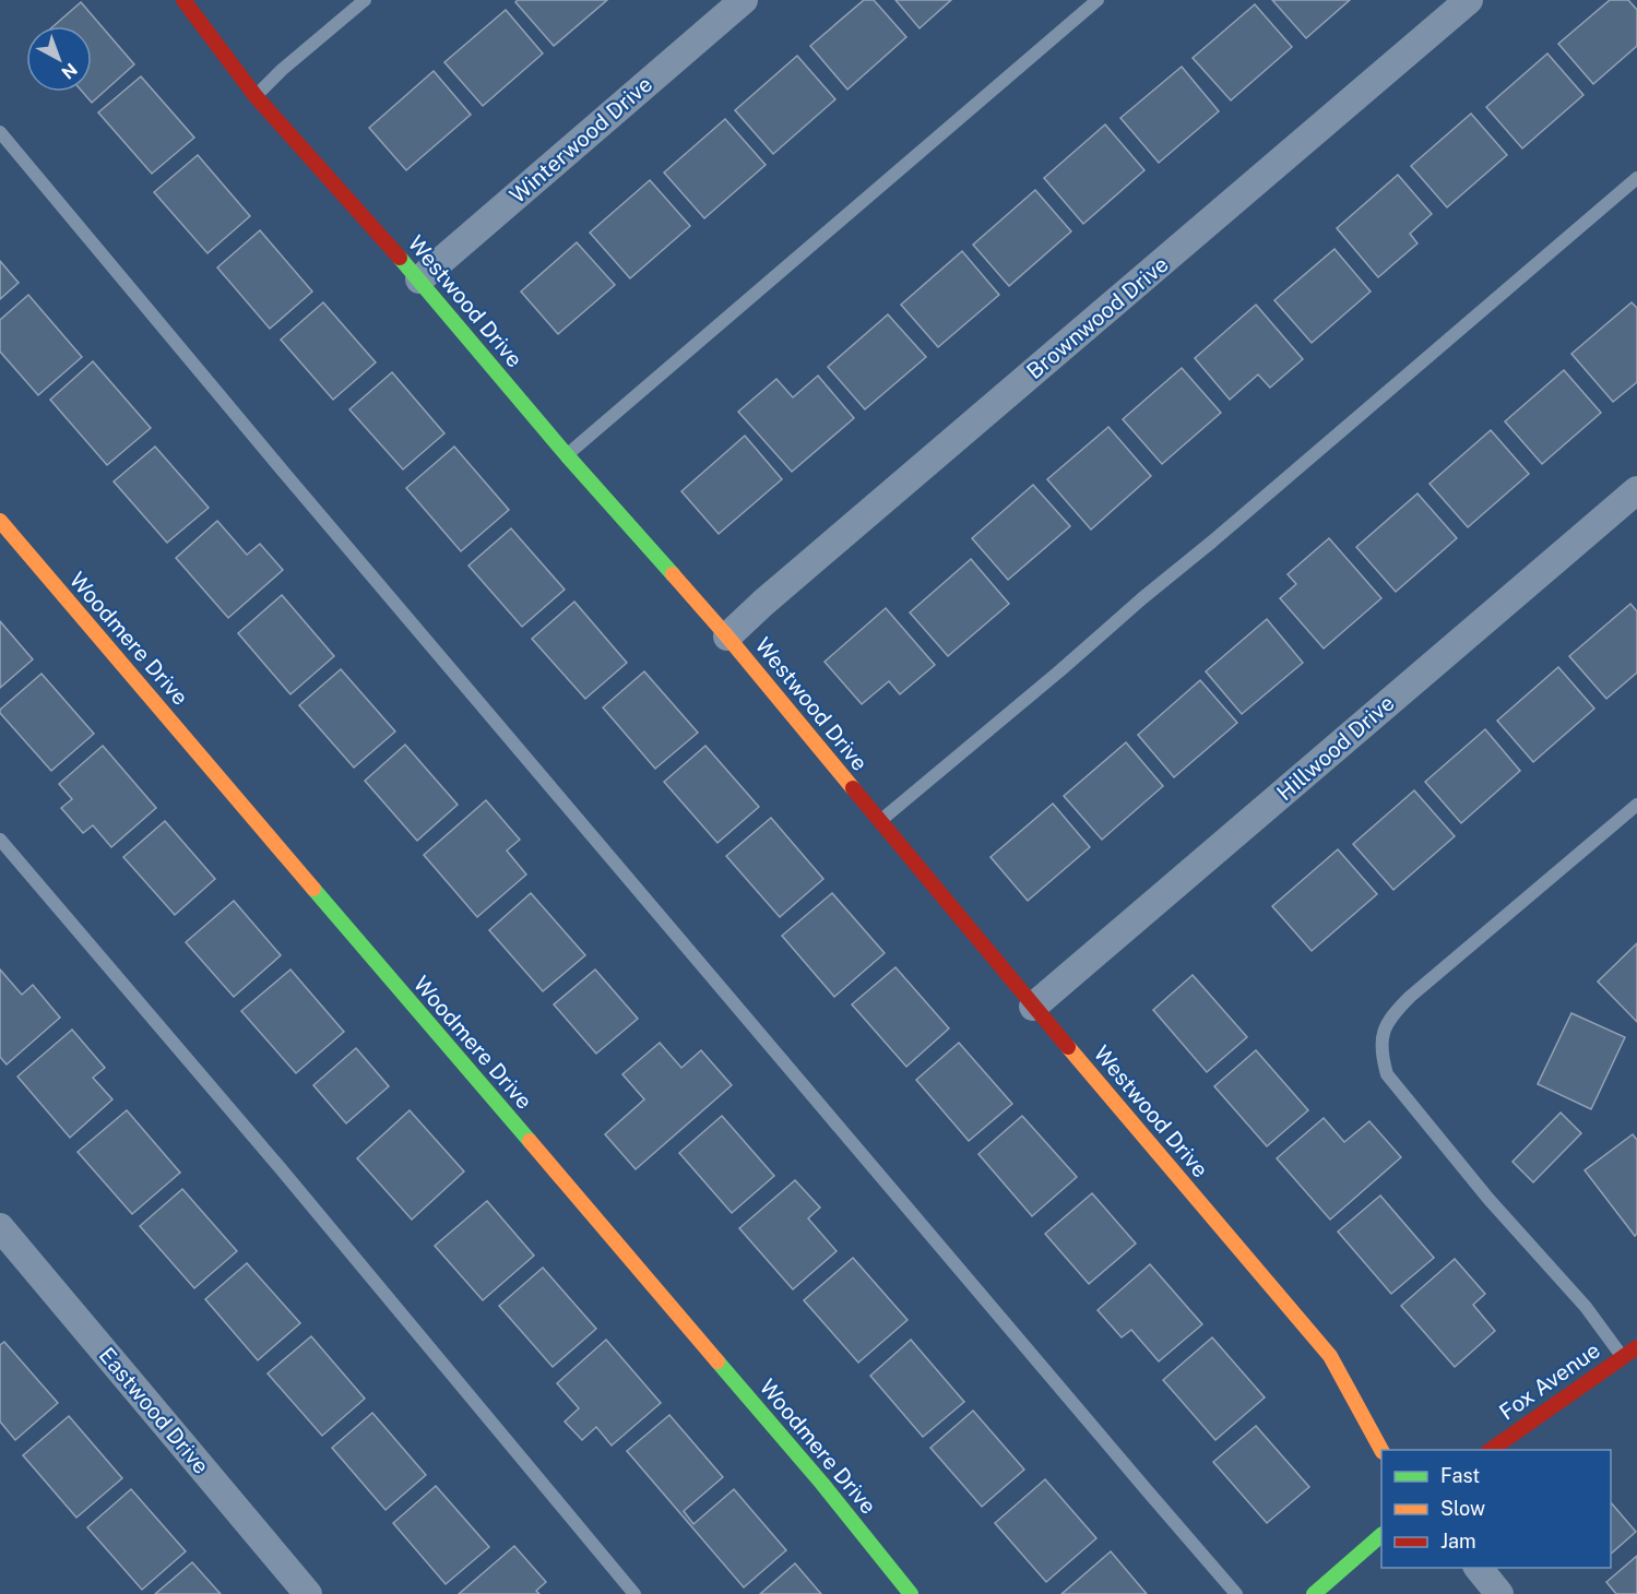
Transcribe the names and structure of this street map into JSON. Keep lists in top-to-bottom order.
{
  "streets": {
    "street": [
      "Winterwood Drive",
      "Westwood Drive",
      "Brownwood Drive",
      "Woodmere Drive",
      "Hillwood Drive",
      "Fox Avenue",
      "Eastwood Drive"
    ]
  },
  "crossings": [
    ["Winterwood Drive", "Westwood Drive"],
    ["Westwood Drive", "Brownwood Drive"],
    ["Westwood Drive", "Hillwood Drive"]
  ],
  "legend": ["Fast", "Slow", "Jam"],
  "north": "bottom right"
}
